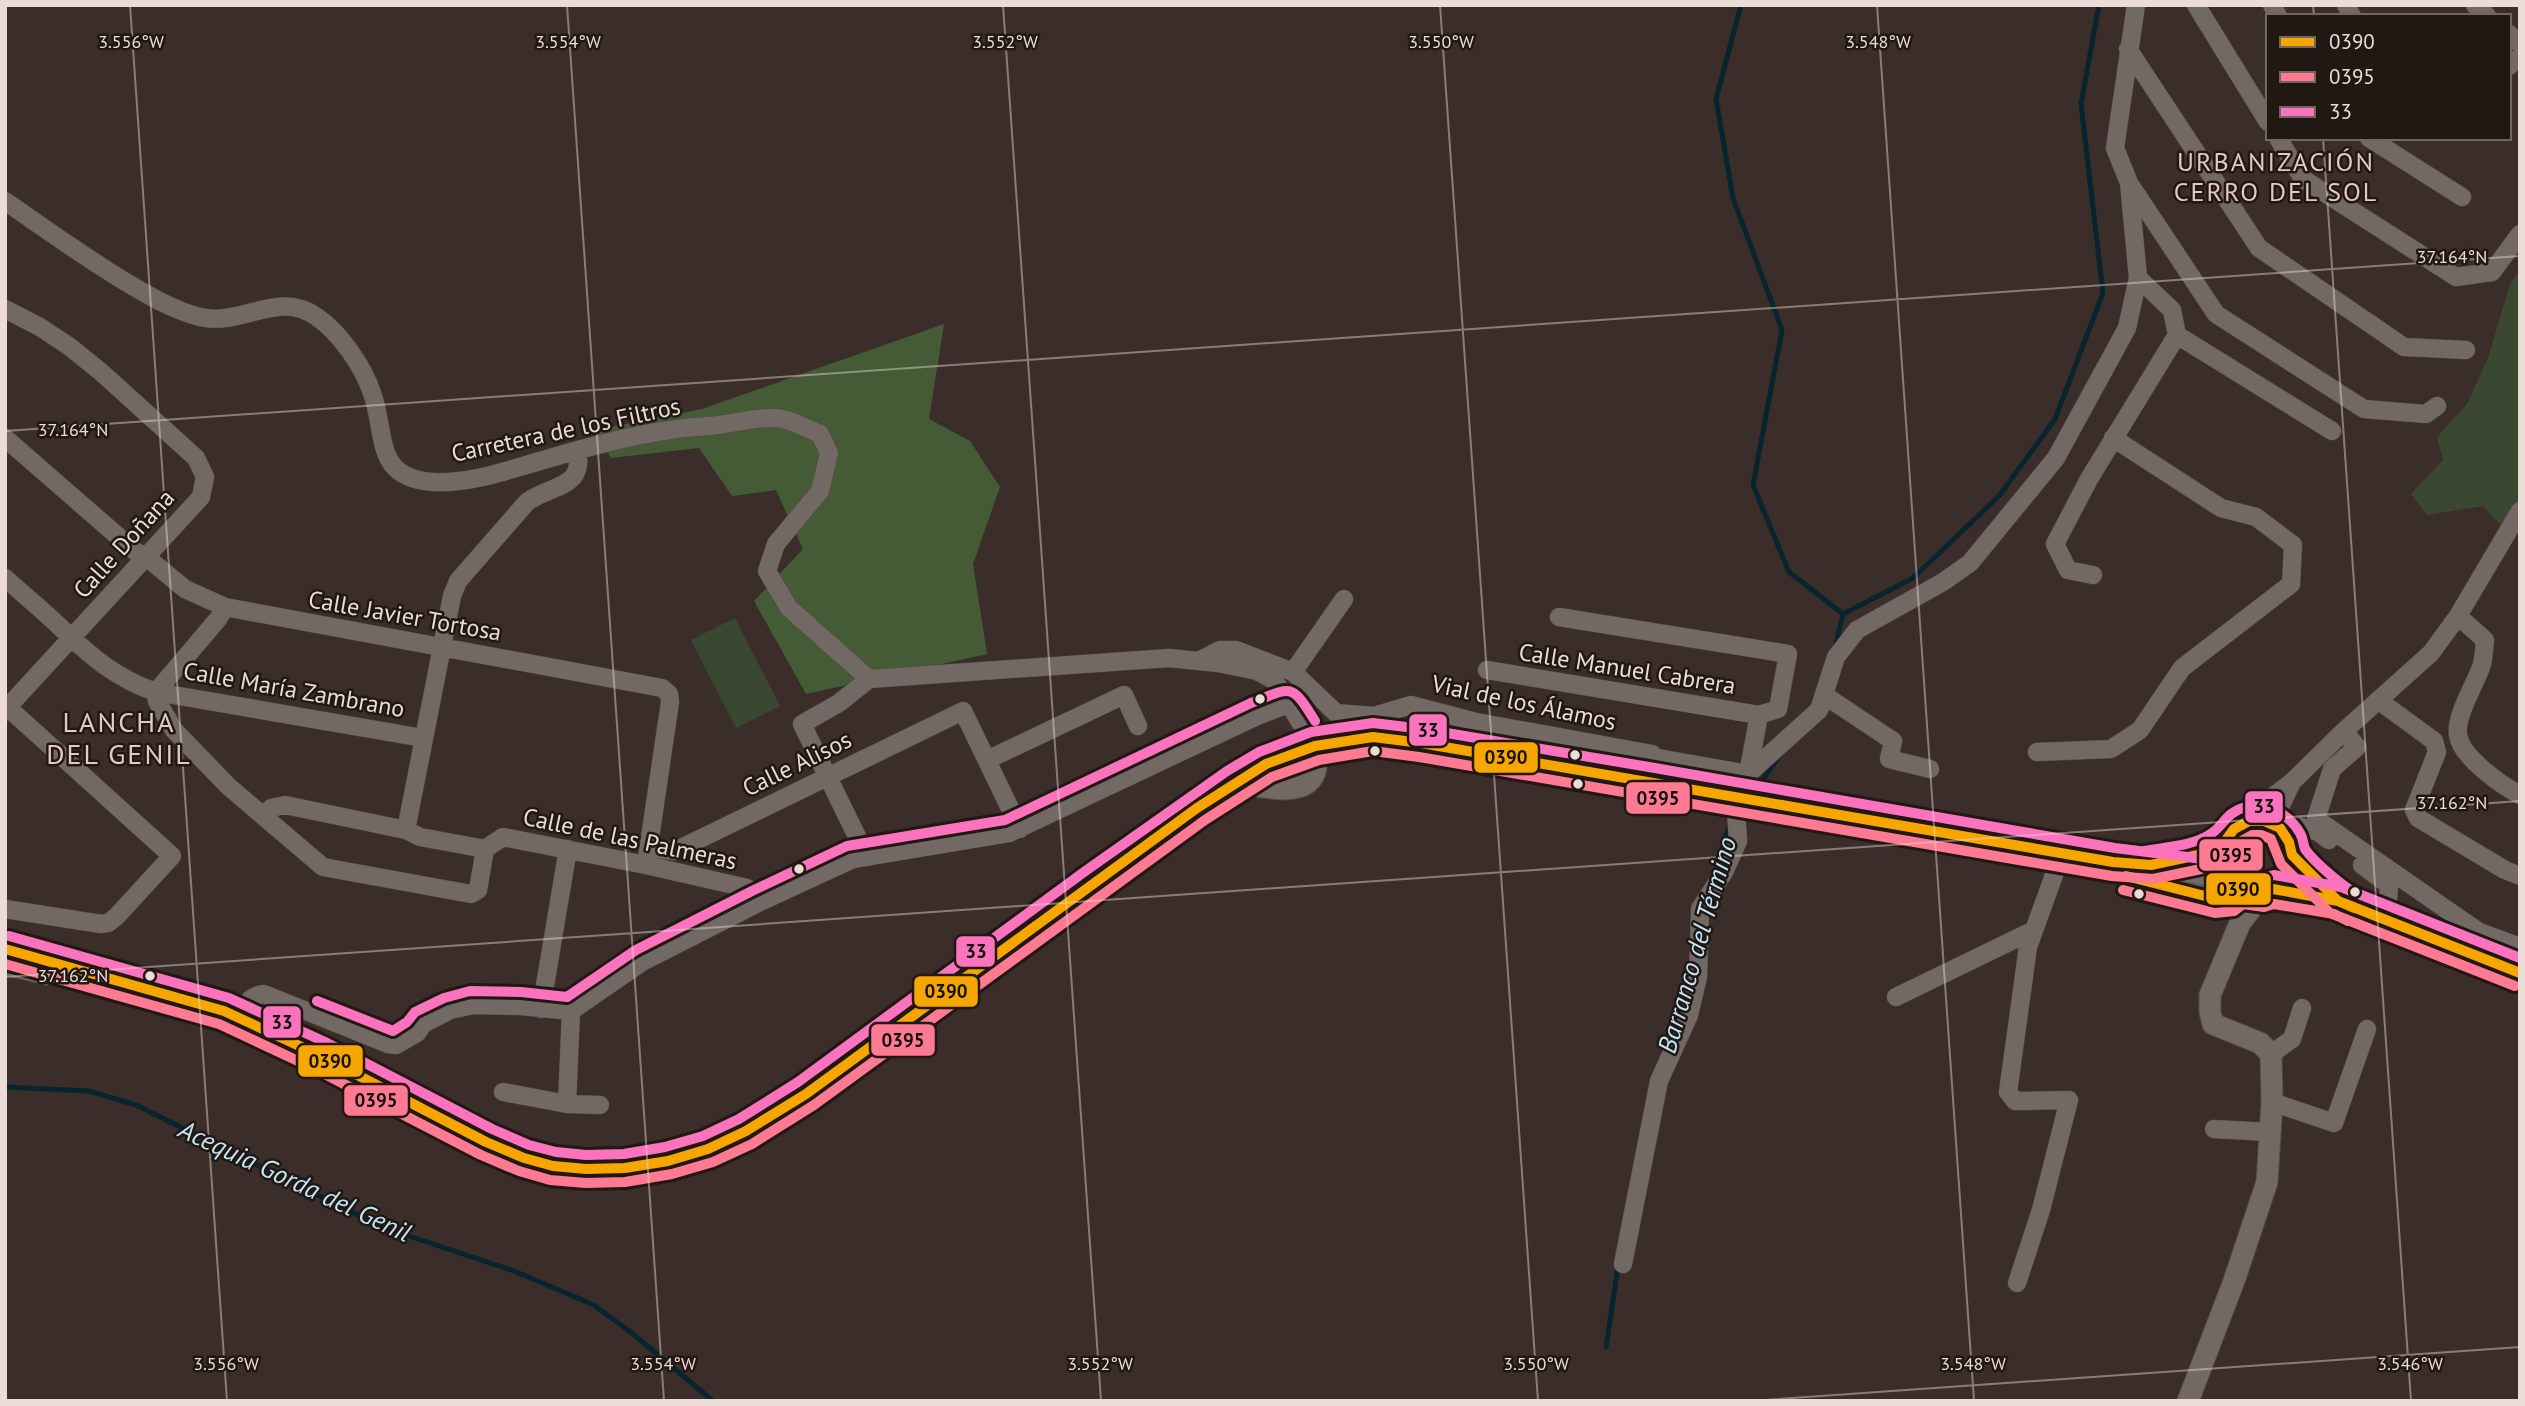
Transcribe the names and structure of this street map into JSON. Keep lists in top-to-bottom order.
{
  "streets": {
    "street": [
      "Carretera de los Filtros",
      "Calle Doñana",
      "Calle Javier Tortosa",
      "Calle Manuel Cabrera",
      "Calle María Zambrano",
      "Vial de los Álamos",
      "Calle Alisos",
      "Calle de las Palmeras"
    ]
  },
  "crossings": [
    ["Calle Doñana", "Calle Javier Tortosa"],
    ["Calle Doñana", "Calle María Zambrano"],
    ["Calle Javier Tortosa", "Calle Alisos"],
    ["Calle Javier Tortosa", "Calle de las Palmeras"],
    ["Calle Alisos", "Calle de las Palmeras"]
  ],
  "districts": ["URBANIZACIÓN CERRO DEL SOL", "LANCHA DEL GENIL"],
  "water": ["Barranco del Término", "Acequia Gorda del Genil"],
  "lines": ["transit line 33", "transit line 0390", "transit line 0395"],
  "legend": ["0390", "0395", "33"],
  "coordinates": [
    "3.556°W",
    "3.554°W",
    "3.552°W",
    "3.550°W",
    "3.548°W",
    "37.164°N",
    "37.162°N",
    "3.546°W"
  ]
}
